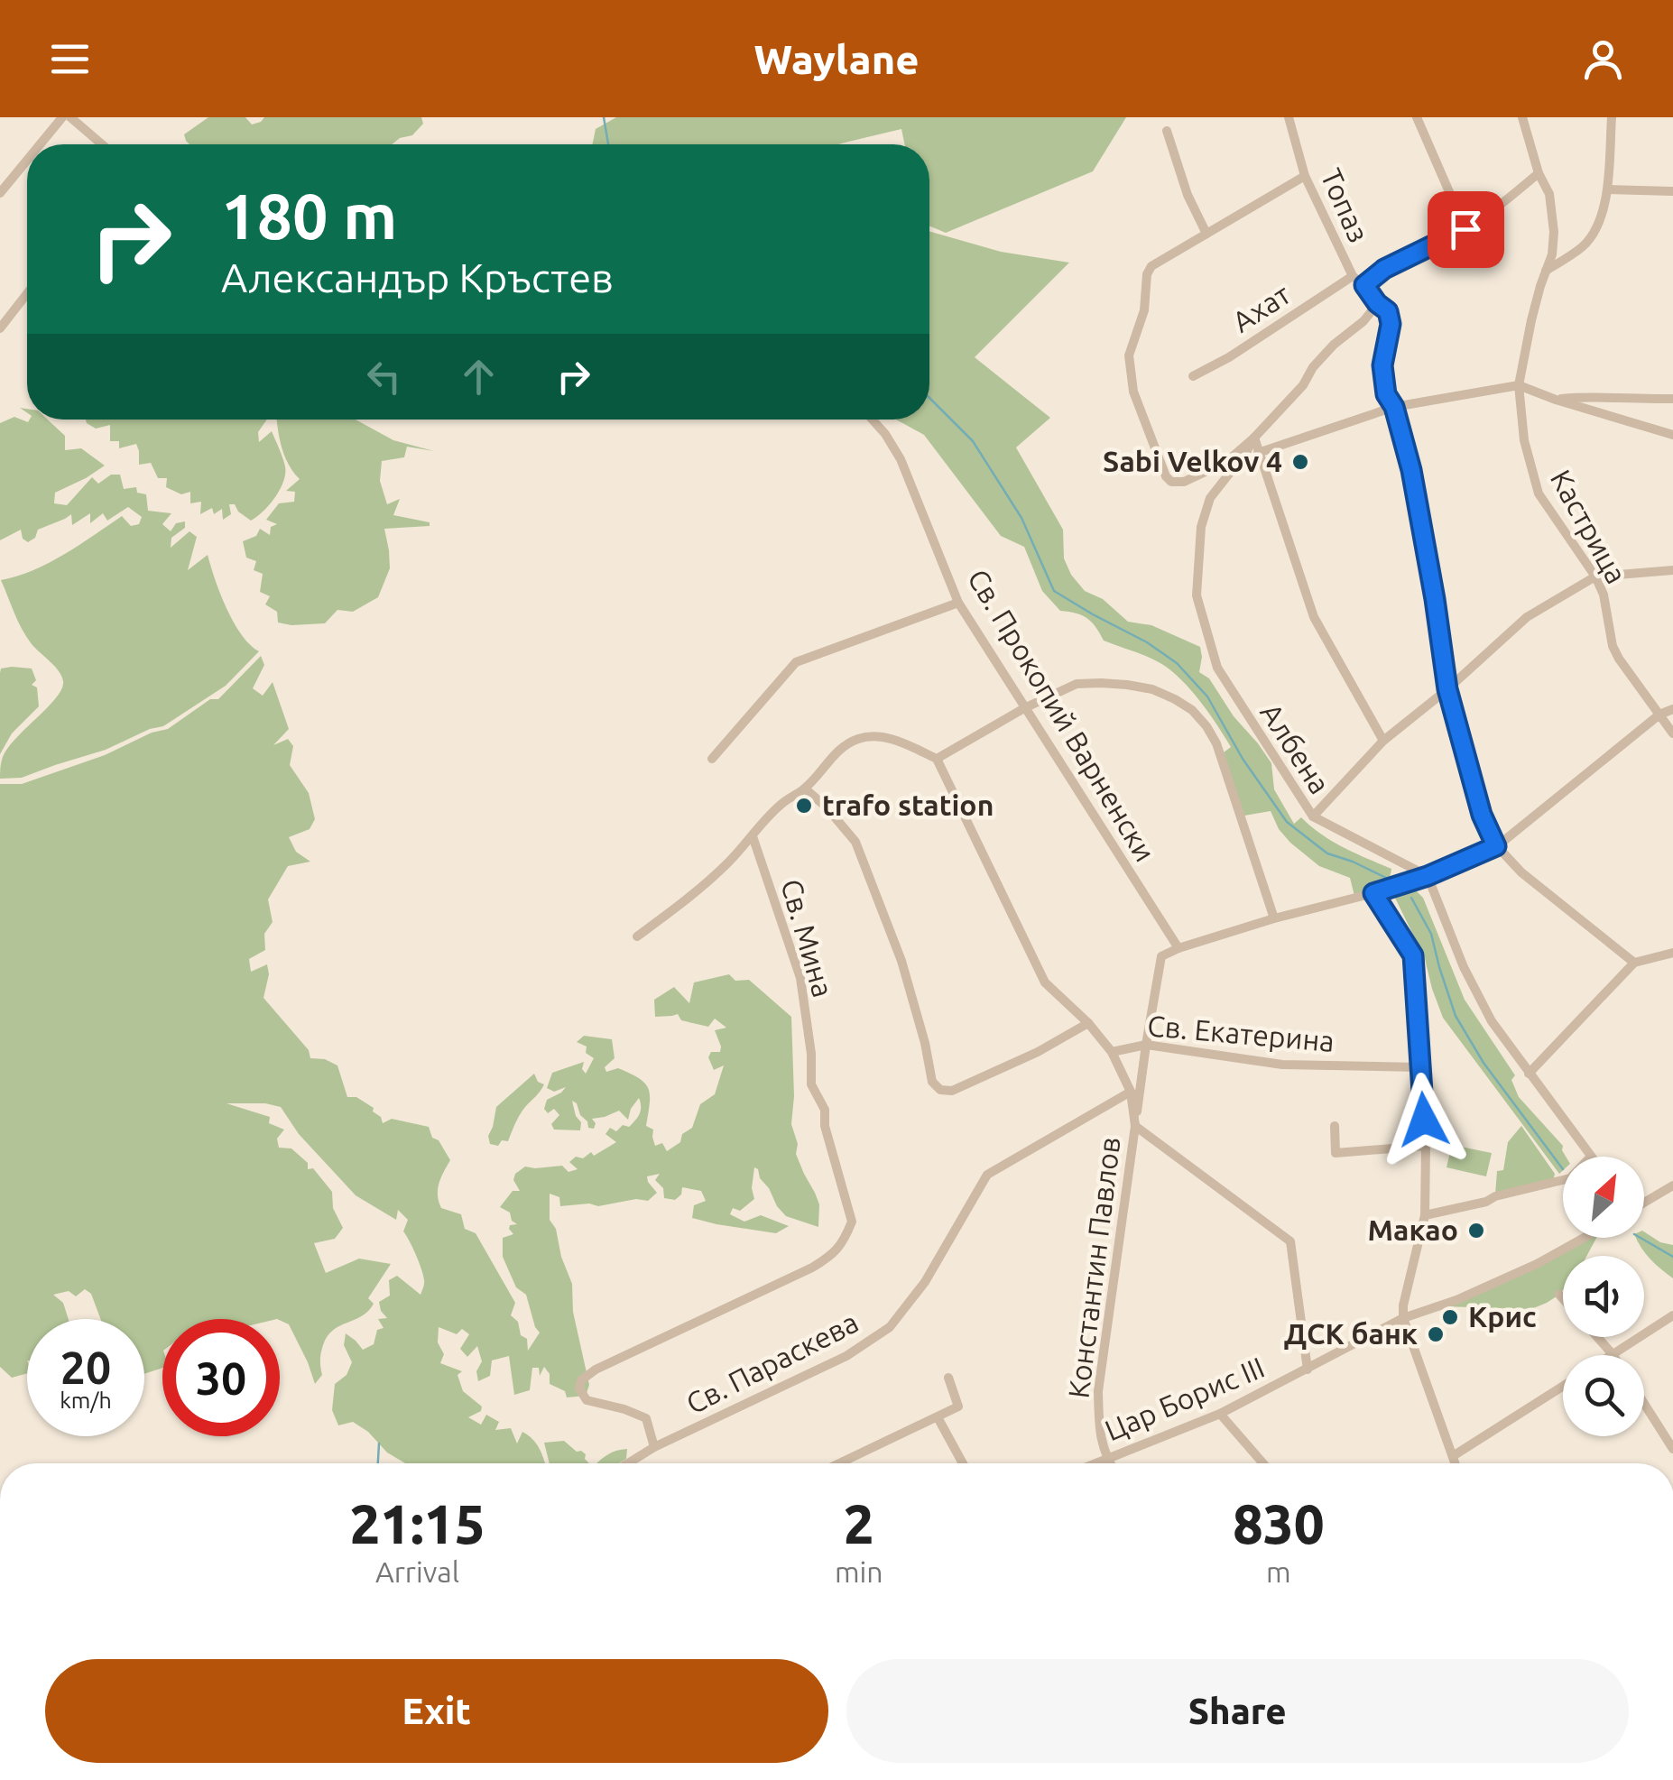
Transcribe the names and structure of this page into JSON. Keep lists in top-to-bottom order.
{
  "streets": {
    "street": [
      "Топаз",
      "Ахат",
      "Кастрица",
      "Св. Прокопий Варненски",
      "Албена",
      "Св. Мина",
      "Св. Екатерина",
      "Константин Павлов",
      "Св. Параскева",
      "Цар Борис III"
    ]
  },
  "crossings": [
    ["Топаз", "Ахат"],
    ["Топаз", "Албена"],
    ["Св. Мина", "Св. Параскева"],
    ["Св. Екатерина", "Константин Павлов"],
    ["Константин Павлов", "Св. Параскева"],
    ["Константин Павлов", "Цар Борис III"]
  ],
  "places": [
    "Sabi Velkov 4",
    "trafo station",
    "Макао",
    "Крис",
    "ДСК банк"
  ],
  "north": "top right",
  "page": {
    "header": "Waylane",
    "turn": ["180 m", "Александър Кръстев"],
    "speed": "20 km/h",
    "limit": "30",
    "eta": [
      "21:15",
      "Arrival",
      "2",
      "min",
      "830",
      "m"
    ],
    "buttons": ["Exit", "Share"]
  }
}
